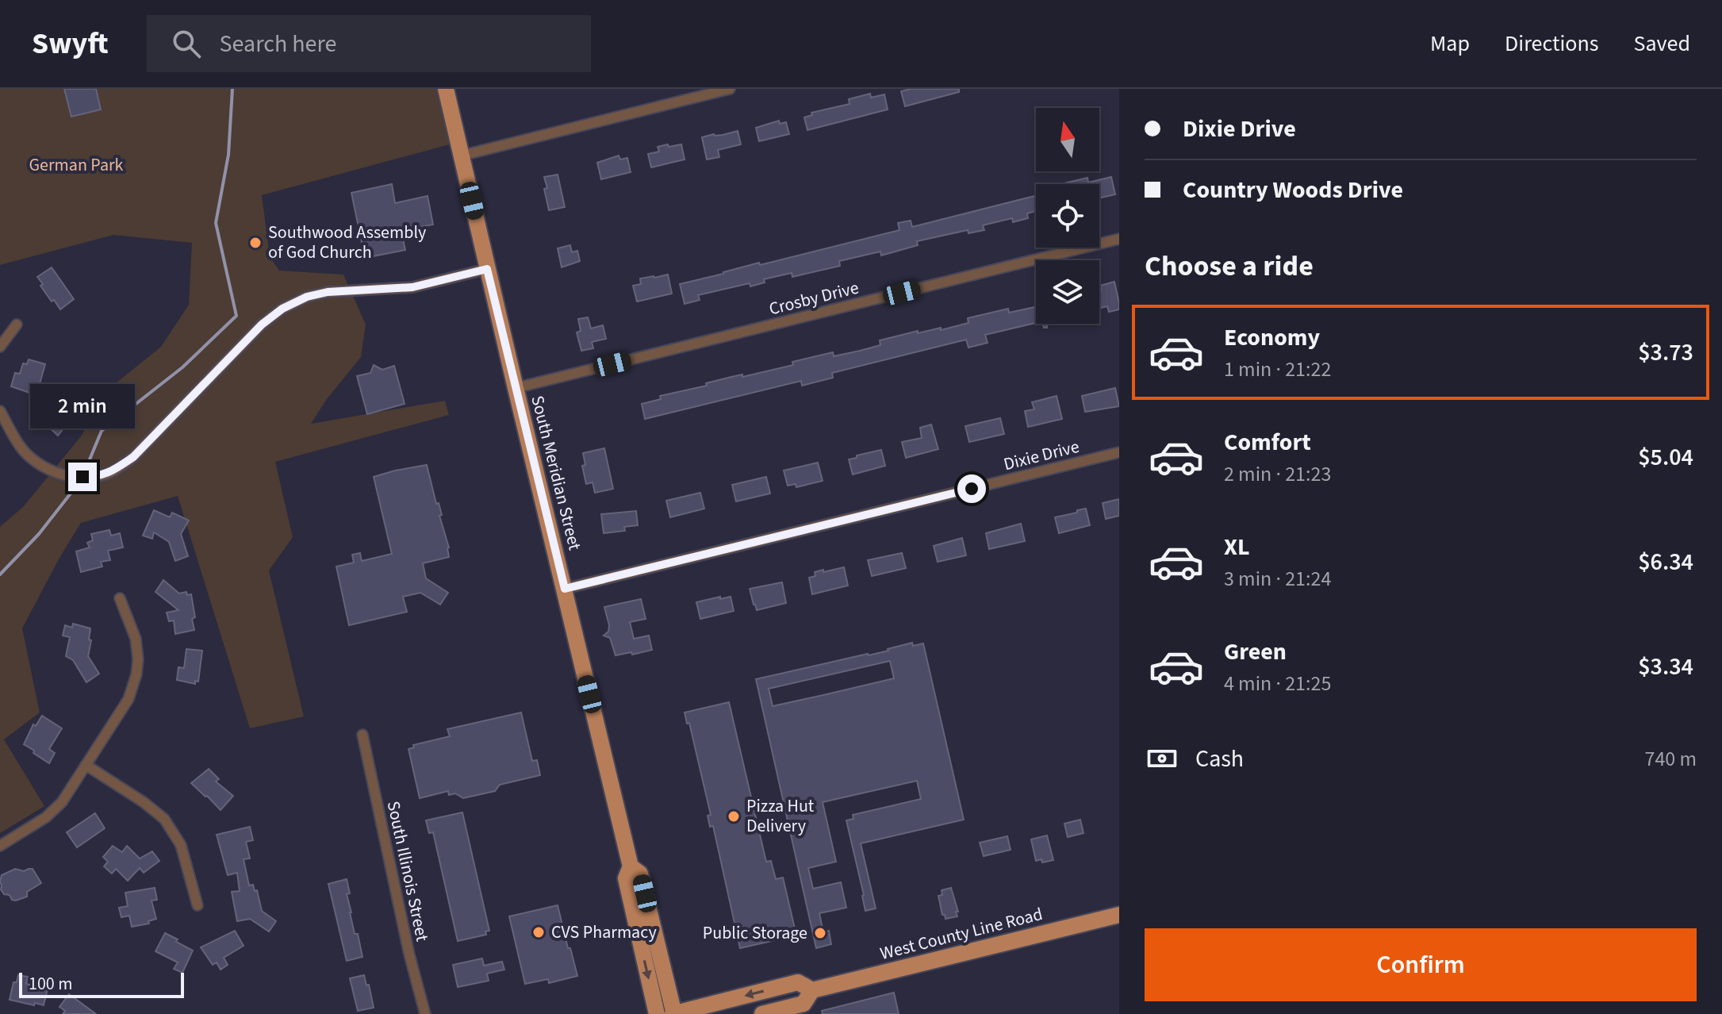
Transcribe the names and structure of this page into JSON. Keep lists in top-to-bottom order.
{
  "streets": {
    "main road": ["South Meridian Street", "West County Line Road"],
    "street": ["Crosby Drive", "Dixie Drive", "South Illinois Street"]
  },
  "crossings": [
    ["Crosby Drive", "South Meridian Street"],
    ["Dixie Drive", "South Meridian Street"],
    ["South Meridian Street", "West County Line Road"]
  ],
  "parks": ["German Park"],
  "places": [
    "Southwood Assembly of God Church",
    "Pizza Hut Delivery",
    "CVS Pharmacy",
    "Public Storage"
  ],
  "scale_bar": "100 m",
  "north": "top",
  "page": {
    "header": "Swyft",
    "search": "Search here",
    "nav": ["Map", "Directions", "Saved"],
    "banner": ["Dixie Drive", "Country Woods Drive"],
    "heading": "Choose a ride",
    "list": [
      {
        "name": "Economy",
        "note": "1 min · 21:22",
        "value": "$3.73"
      },
      {
        "name": "Comfort",
        "note": "2 min · 21:23",
        "value": "$5.04"
      },
      {
        "name": "XL",
        "note": "3 min · 21:24",
        "value": "$6.34"
      },
      {
        "name": "Green",
        "note": "4 min · 21:25",
        "value": "$3.34"
      }
    ],
    "bubble": "2 min",
    "pay": ["Cash", "740 m"],
    "buttons": "Confirm",
    "scale": "100 m"
  }
}
